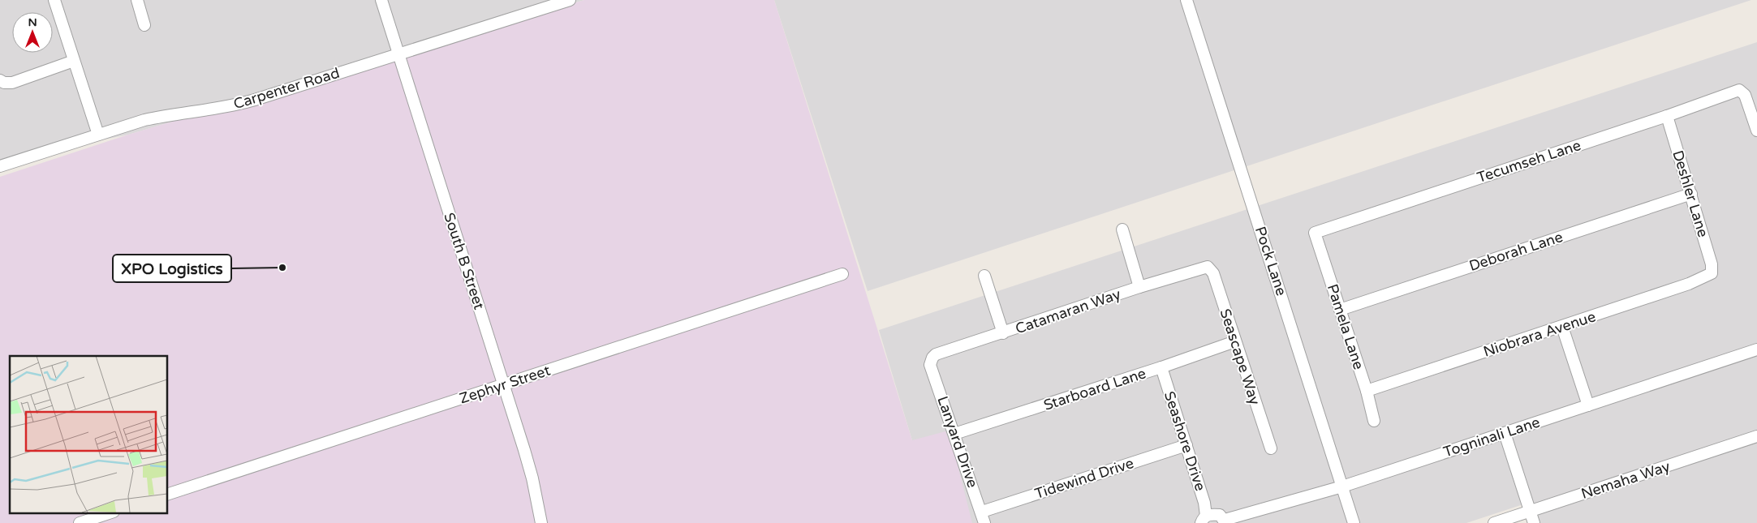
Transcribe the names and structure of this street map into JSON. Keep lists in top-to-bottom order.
{
  "streets": {
    "street": [
      "Carpenter Road",
      "Tecumseh Lane",
      "Deshler Lane",
      "Deborah Lane",
      "South B Street",
      "Pock Lane",
      "Catamaran Way",
      "Pamela Lane",
      "Niobrara Avenue",
      "Seascape Way",
      "Zephyr Street",
      "Starboard Lane",
      "Togninali Lane",
      "Seashore Drive",
      "Lanyard Drive",
      "Tidewind Drive",
      "Nemaha Way"
    ]
  },
  "crossings": [
    ["Carpenter Road", "South B Street"],
    ["Tecumseh Lane", "Deshler Lane"],
    ["Tecumseh Lane", "Pamela Lane"],
    ["Deshler Lane", "Deborah Lane"],
    ["Deshler Lane", "Niobrara Avenue"],
    ["Deborah Lane", "Pamela Lane"],
    ["South B Street", "Zephyr Street"],
    ["Pock Lane", "Togninali Lane"],
    ["Catamaran Way", "Seascape Way"],
    ["Catamaran Way", "Lanyard Drive"],
    ["Pamela Lane", "Niobrara Avenue"],
    ["Seascape Way", "Starboard Lane"],
    ["Starboard Lane", "Seashore Drive"],
    ["Starboard Lane", "Lanyard Drive"],
    ["Togninali Lane", "Seashore Drive"],
    ["Seashore Drive", "Tidewind Drive"],
    ["Lanyard Drive", "Tidewind Drive"]
  ],
  "places": ["XPO Logistics"],
  "north": "top"
}
